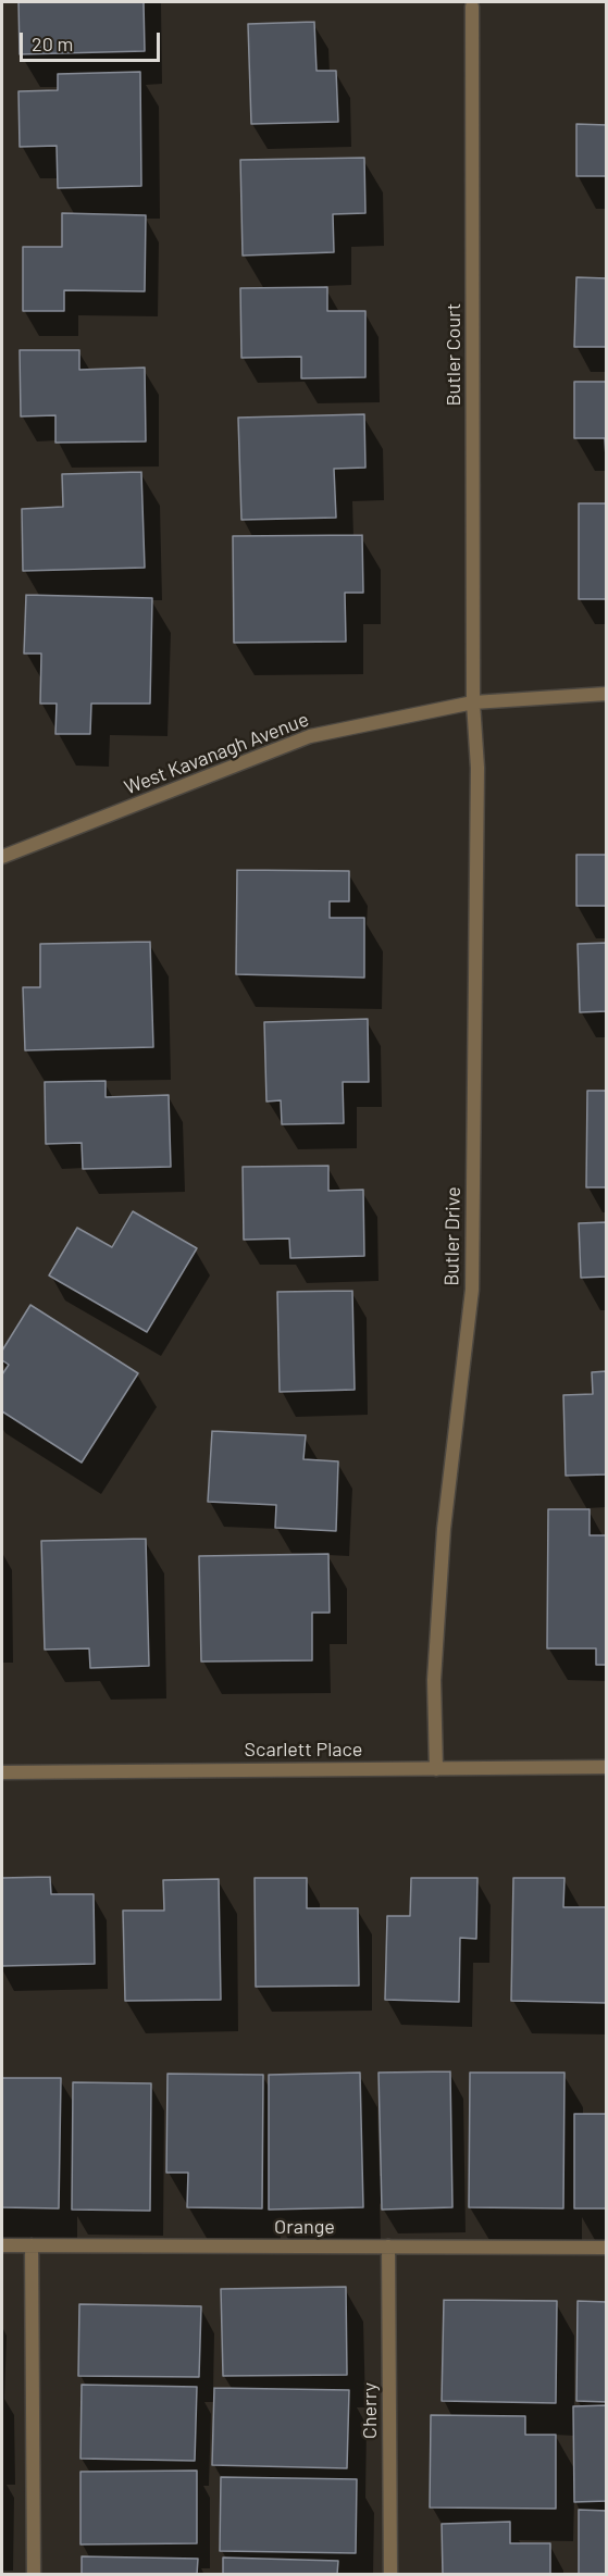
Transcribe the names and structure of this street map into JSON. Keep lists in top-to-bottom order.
{
  "streets": {
    "street": [
      "Butler Court",
      "West Kavanagh Avenue",
      "Butler Drive",
      "Scarlett Place",
      "Orange",
      "Cherry"
    ]
  },
  "crossings": [
    ["Butler Court", "West Kavanagh Avenue"],
    ["Butler Court", "Butler Drive"],
    ["West Kavanagh Avenue", "Butler Drive"],
    ["Butler Drive", "Scarlett Place"],
    ["Orange", "Cherry"]
  ],
  "scale_bar": "20 m"
}
